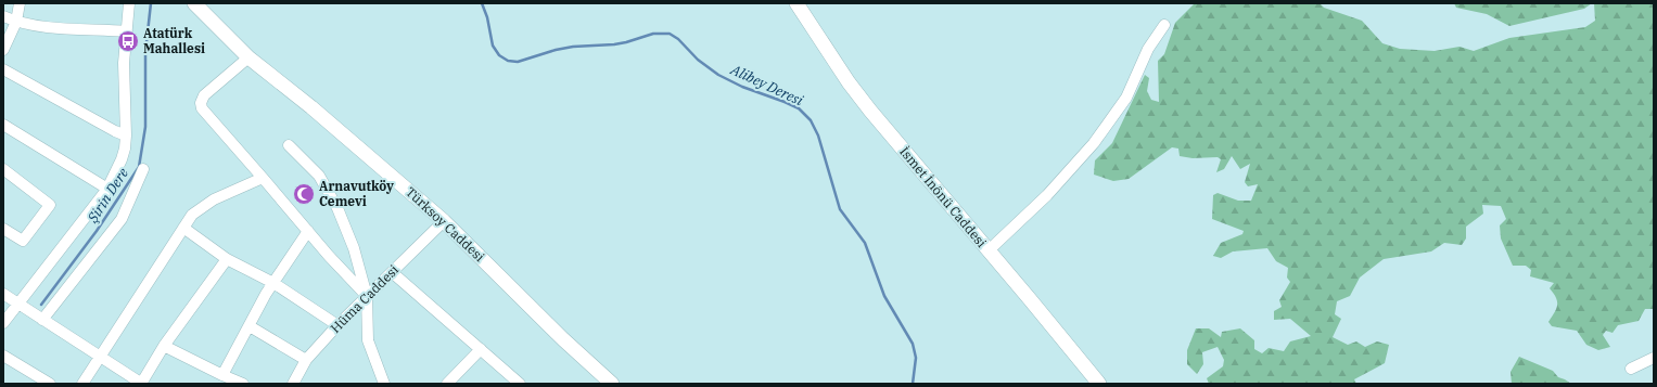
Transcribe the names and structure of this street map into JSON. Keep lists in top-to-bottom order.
{
  "streets": {
    "main road": ["İsmet İnönü Caddesi", "Türksoy Caddesi"],
    "street": ["Hüma Caddesi"]
  },
  "crossings": [
    ["Türksoy Caddesi", "Hüma Caddesi"]
  ],
  "water": ["Alibey Deresi", "Şirin Dere"],
  "places": {
    "bus stop": ["Atatürk Mahallesi"],
    "mosque": ["Arnavutköy Cemevi"]
  }
}
